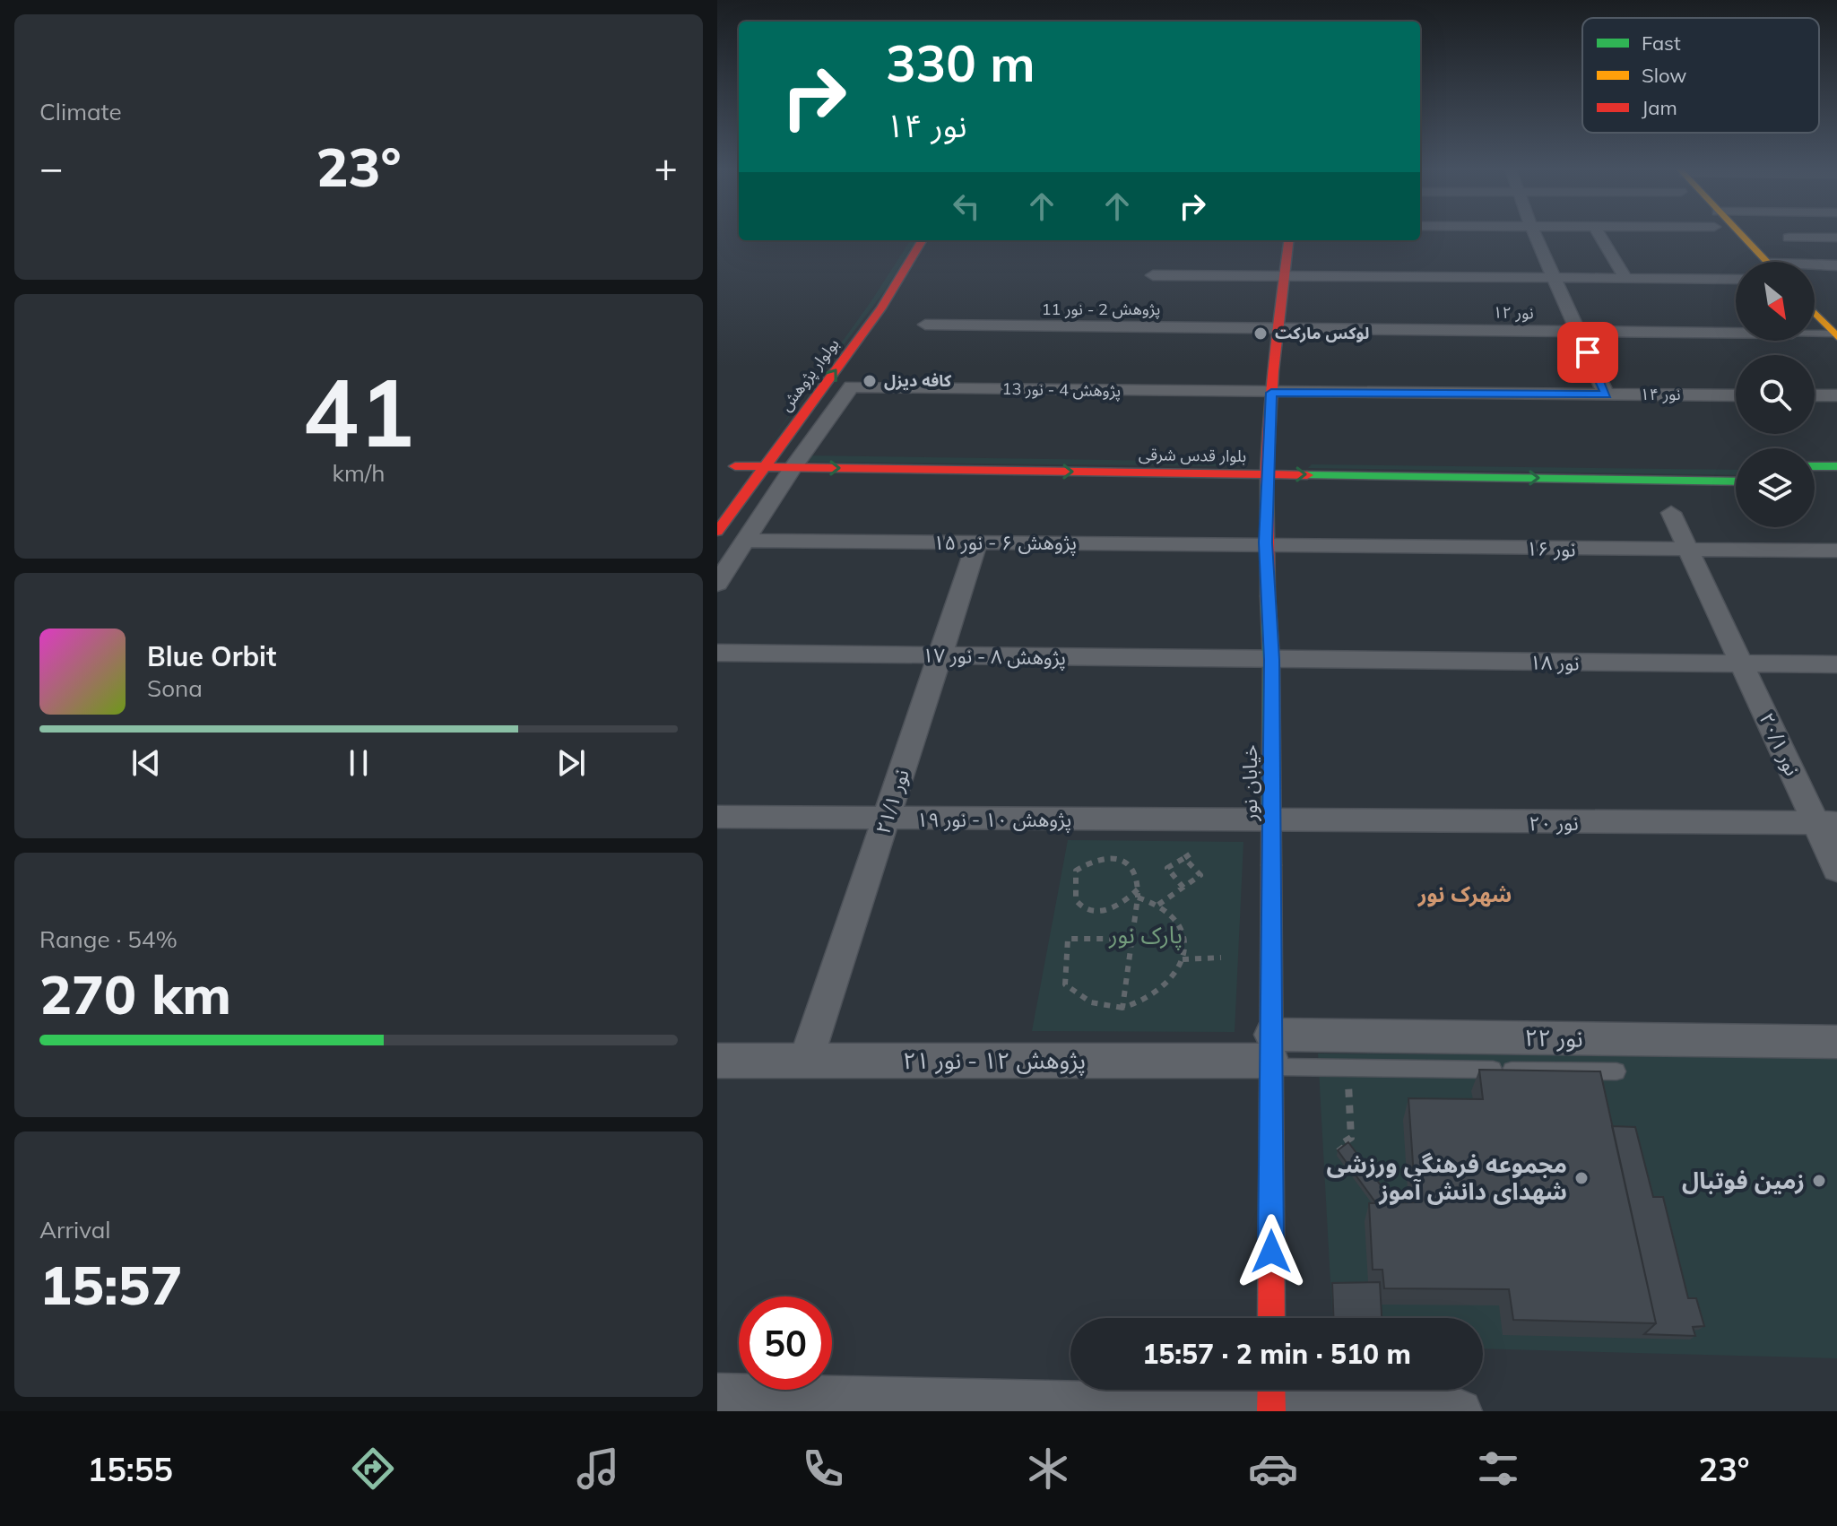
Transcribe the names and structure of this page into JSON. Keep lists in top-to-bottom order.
{
  "streets": {
    "main road": ["بولوار پژوهش", "بلوار قدس شرقی", "خیابان نور"],
    "street": [
      "پژوهش 2 - نور 11",
      "نور ۱۲",
      "پژوهش 4 - نور 13",
      "نور ۱۴",
      "پژوهش ۶ - نور ۱۵",
      "نور ۱۶",
      "پژوهش ۸ - نور ۱۷",
      "نور ۱۸",
      "نور ۲۰/۱",
      "نور ۲۱/۱",
      "پژوهش ۱۰ - نور ۱۹",
      "نور ۲۰",
      "نور ۲۲",
      "پژوهش ۱۲ - نور ۲۱"
    ]
  },
  "crossings": [
    ["پژوهش 2 - نور 11", "نور ۱۲"],
    ["پژوهش 2 - نور 11", "خیابان نور"],
    ["نور ۱۲", "خیابان نور"],
    ["بولوار پژوهش", "بلوار قدس شرقی"],
    ["پژوهش 4 - نور 13", "نور ۱۴"],
    ["پژوهش 4 - نور 13", "خیابان نور"],
    ["نور ۱۴", "خیابان نور"],
    ["بلوار قدس شرقی", "خیابان نور"],
    ["پژوهش ۶ - نور ۱۵", "نور ۱۶"],
    ["پژوهش ۶ - نور ۱۵", "خیابان نور"],
    ["پژوهش ۶ - نور ۱۵", "نور ۲۱/۱"],
    ["نور ۱۶", "نور ۲۰/۱"],
    ["نور ۱۶", "خیابان نور"],
    ["پژوهش ۸ - نور ۱۷", "نور ۱۸"],
    ["پژوهش ۸ - نور ۱۷", "خیابان نور"],
    ["پژوهش ۸ - نور ۱۷", "نور ۲۱/۱"],
    ["نور ۱۸", "نور ۲۰/۱"],
    ["نور ۱۸", "خیابان نور"],
    ["نور ۲۰/۱", "نور ۲۰"],
    ["خیابان نور", "پژوهش ۱۰ - نور ۱۹"],
    ["خیابان نور", "نور ۲۰"],
    ["خیابان نور", "نور ۲۲"],
    ["خیابان نور", "پژوهش ۱۲ - نور ۲۱"],
    ["نور ۲۱/۱", "پژوهش ۱۰ - نور ۱۹"],
    ["نور ۲۱/۱", "پژوهش ۱۲ - نور ۲۱"],
    ["پژوهش ۱۰ - نور ۱۹", "نور ۲۰"],
    ["نور ۲۲", "پژوهش ۱۲ - نور ۲۱"]
  ],
  "one_way": ["بولوار پژوهش"],
  "districts": ["شهرک نور"],
  "parks": ["پارک نور"],
  "places": [
    "لوکس مارکت",
    "کافه دیزل",
    "مجموعه فرهنگی ورزشی شهدای دانش آموز",
    "زمین فوتبال"
  ],
  "legend": ["Fast", "Slow", "Jam"],
  "north": "bottom right",
  "page": {
    "tile": [
      "Climate",
      ["41", "km/h"],
      ["Range · 54%", "270 km"],
      ["Arrival", "15:57"]
    ],
    "turn": ["330 m", "نور ۱۴"],
    "heat": ["−", "23°", "+"],
    "song": ["Blue Orbit", "Sona"],
    "limit": "50",
    "trip": "15:57 · 2 min · 510 m",
    "tabs": ["15:55", "23°"]
  }
}
